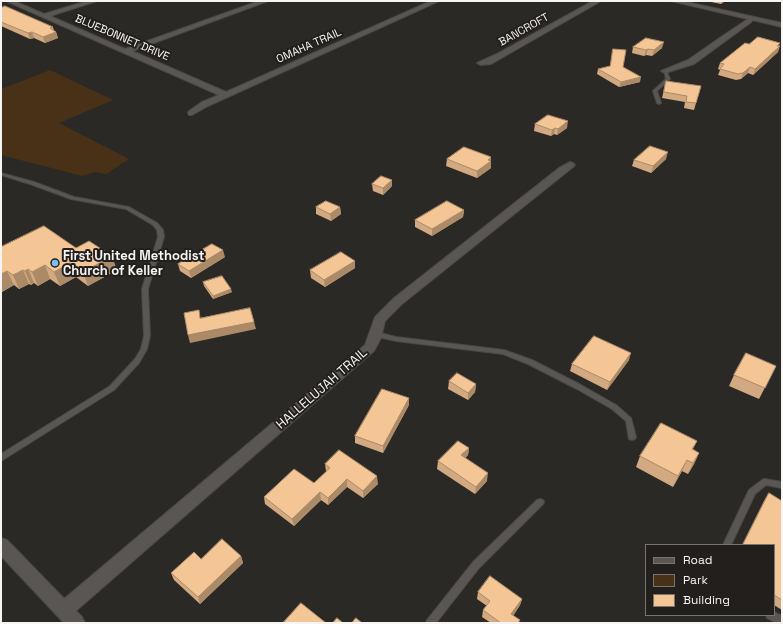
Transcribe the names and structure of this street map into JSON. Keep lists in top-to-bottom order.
{
  "streets": {
    "street": [
      "BANCROFT",
      "BLUEBONNET DRIVE",
      "OMAHA TRAIL",
      "HALLELUJAH TRAIL"
    ]
  },
  "crossings": [
    ["BLUEBONNET DRIVE", "OMAHA TRAIL"]
  ],
  "places": ["First United Methodist Church of Keller"],
  "legend": ["Road", "Park", "Building"]
}
